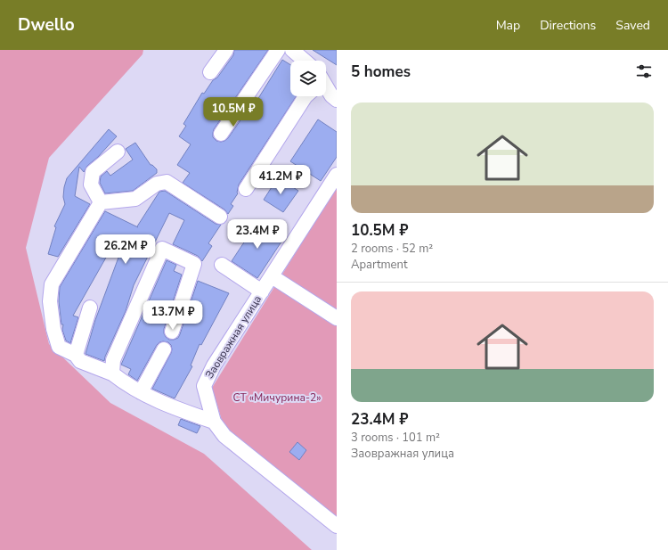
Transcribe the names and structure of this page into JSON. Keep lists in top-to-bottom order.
{
  "streets": {
    "street": ["Заовражная улица"]
  },
  "parks": ["СТ «Мичурина-2»"],
  "page": {
    "header": "Dwello",
    "nav": ["Map", "Directions", "Saved"],
    "heading": "5 homes",
    "list": [
      {
        "name": "10.5M ₽",
        "note": "2 rooms · 52 m² · Apartment"
      },
      {
        "name": "23.4M ₽",
        "note": "3 rooms · 101 m² · Заовражная улица"
      }
    ],
    "price": [
      "10.5M ₽",
      "41.2M ₽",
      "23.4M ₽",
      "26.2M ₽",
      "13.7M ₽"
    ]
  }
}
